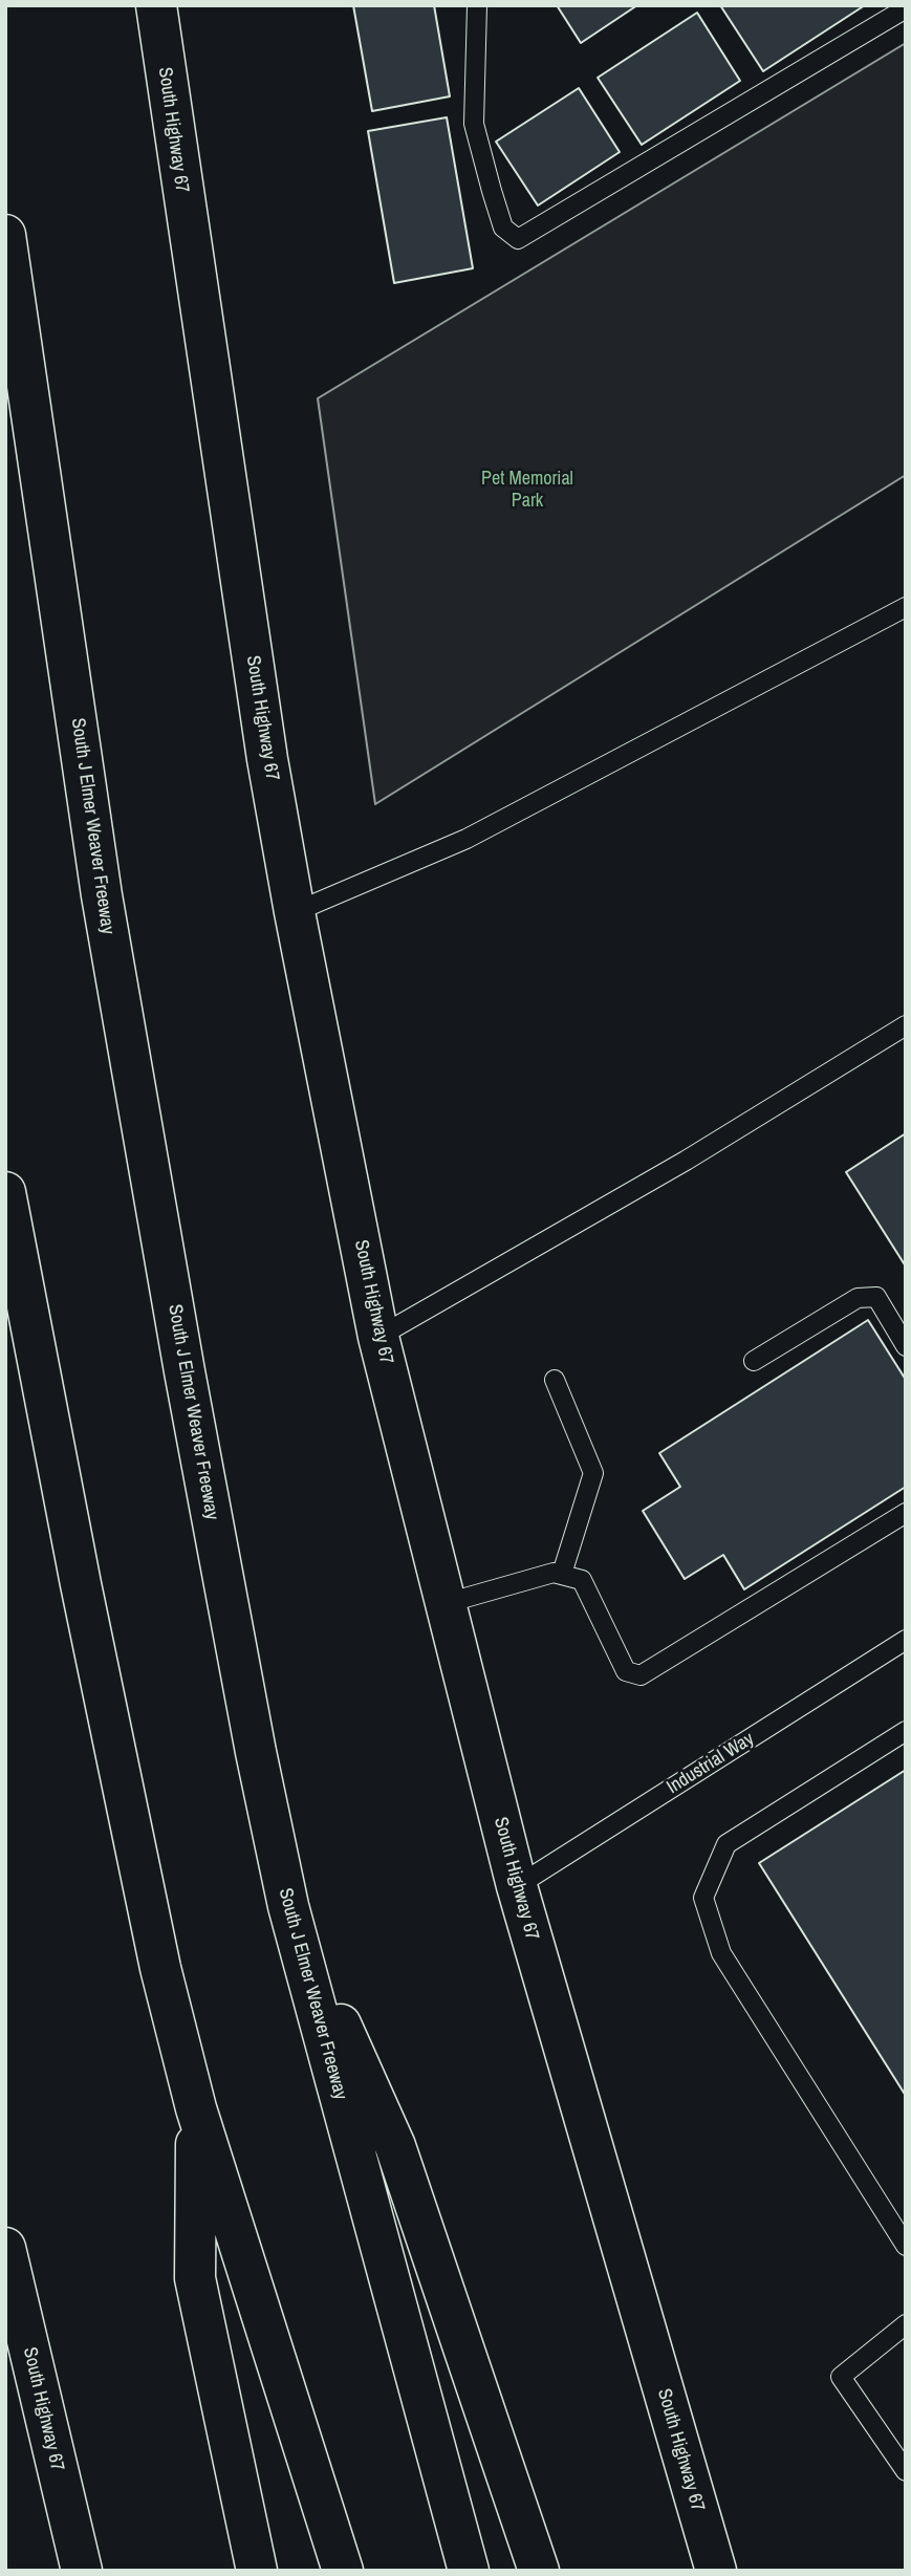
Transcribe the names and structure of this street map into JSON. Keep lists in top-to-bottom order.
{
  "streets": {
    "main road": ["South Highway 67", "South J Elmer Weaver Freeway"],
    "lane": ["Industrial Way"]
  },
  "crossings": [
    ["South Highway 67", "Industrial Way"]
  ],
  "parks": ["Pet Memorial Park"]
}
